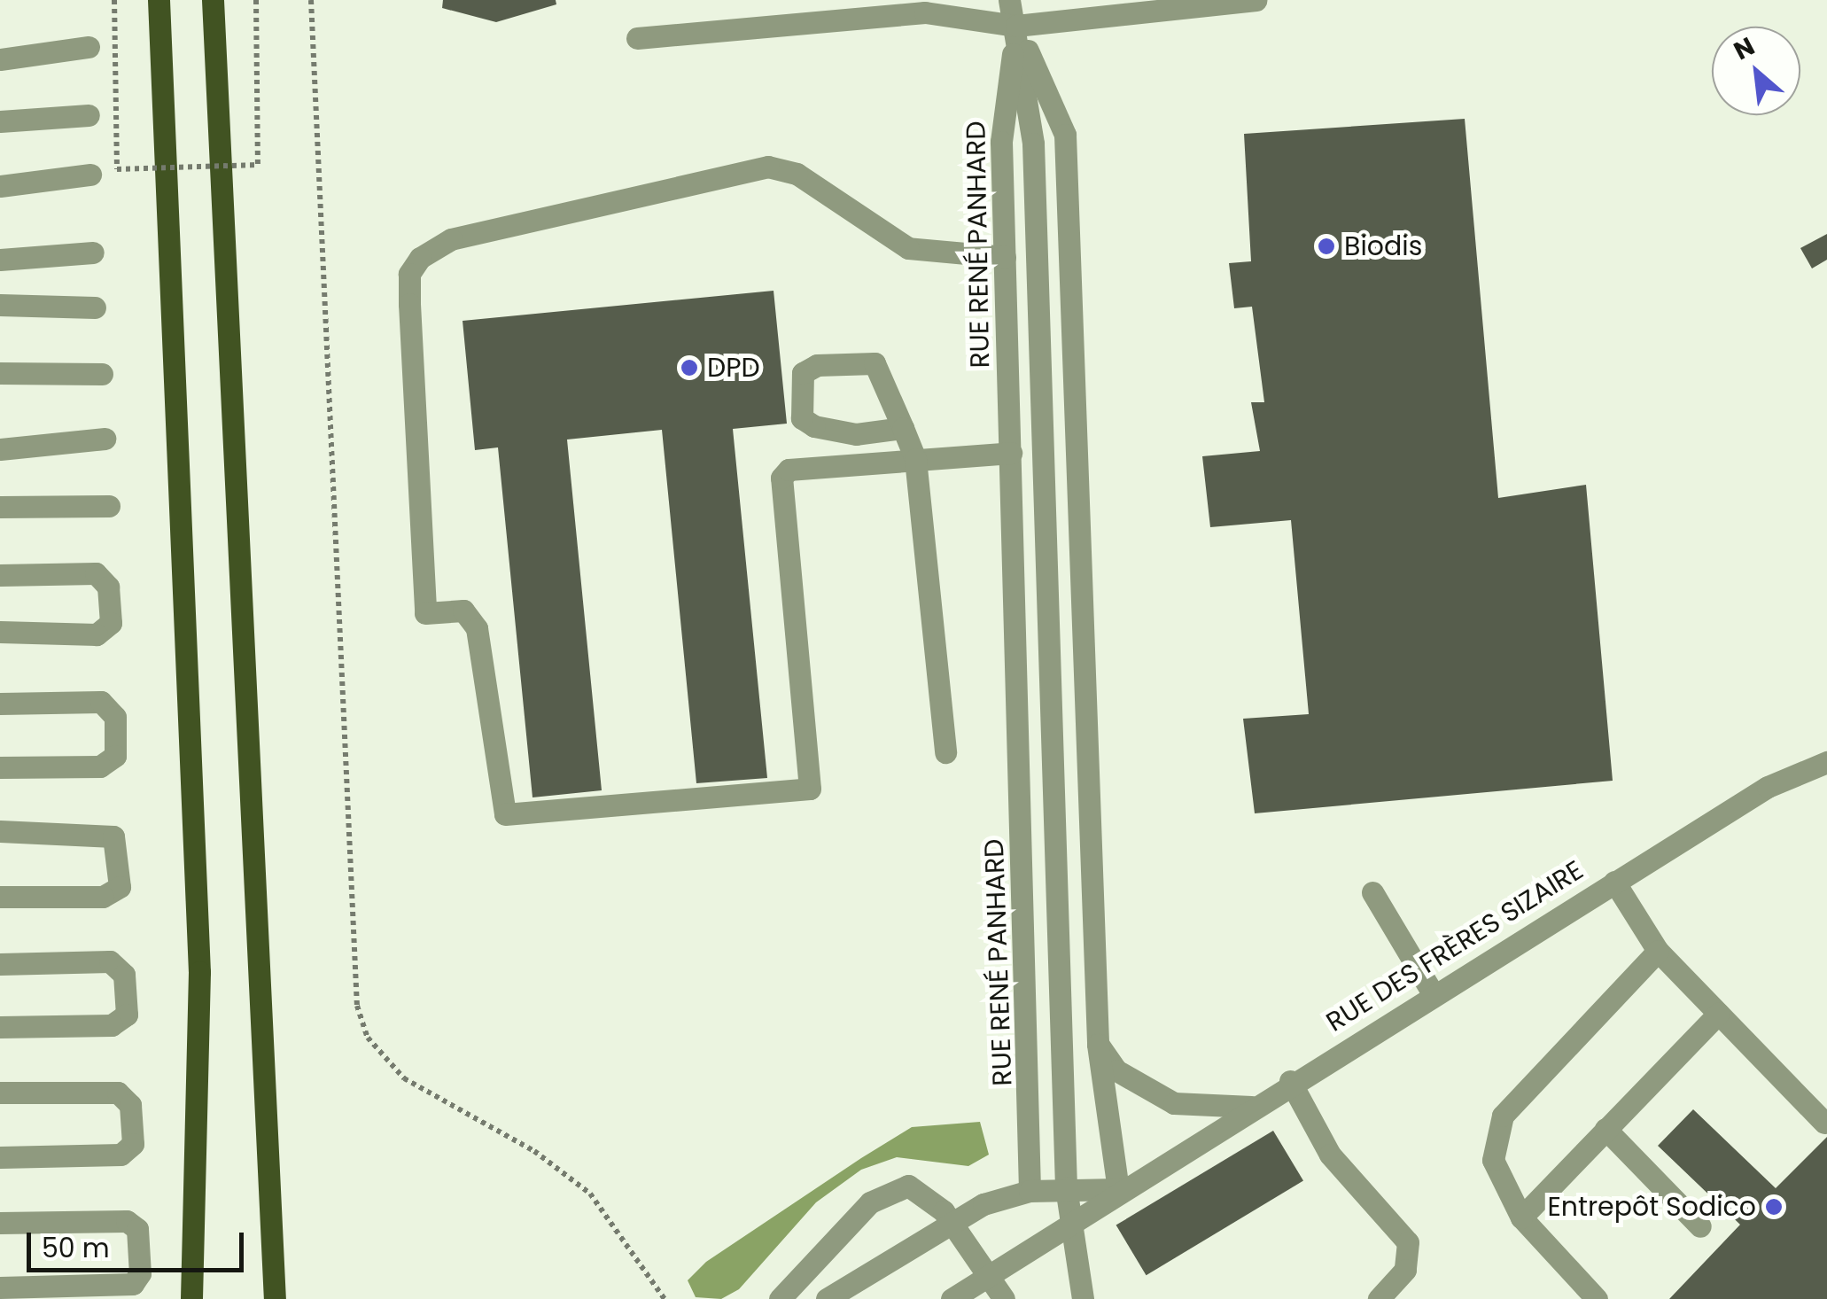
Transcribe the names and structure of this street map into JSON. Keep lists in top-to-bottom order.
{
  "streets": {
    "street": ["RUE RENÉ PANHARD", "RUE DES FRÈRES SIZAIRE"]
  },
  "places": ["Biodis", "DPD", "Entrepôt Sodico"],
  "scale_bar": "50 m",
  "north": "top left"
}
